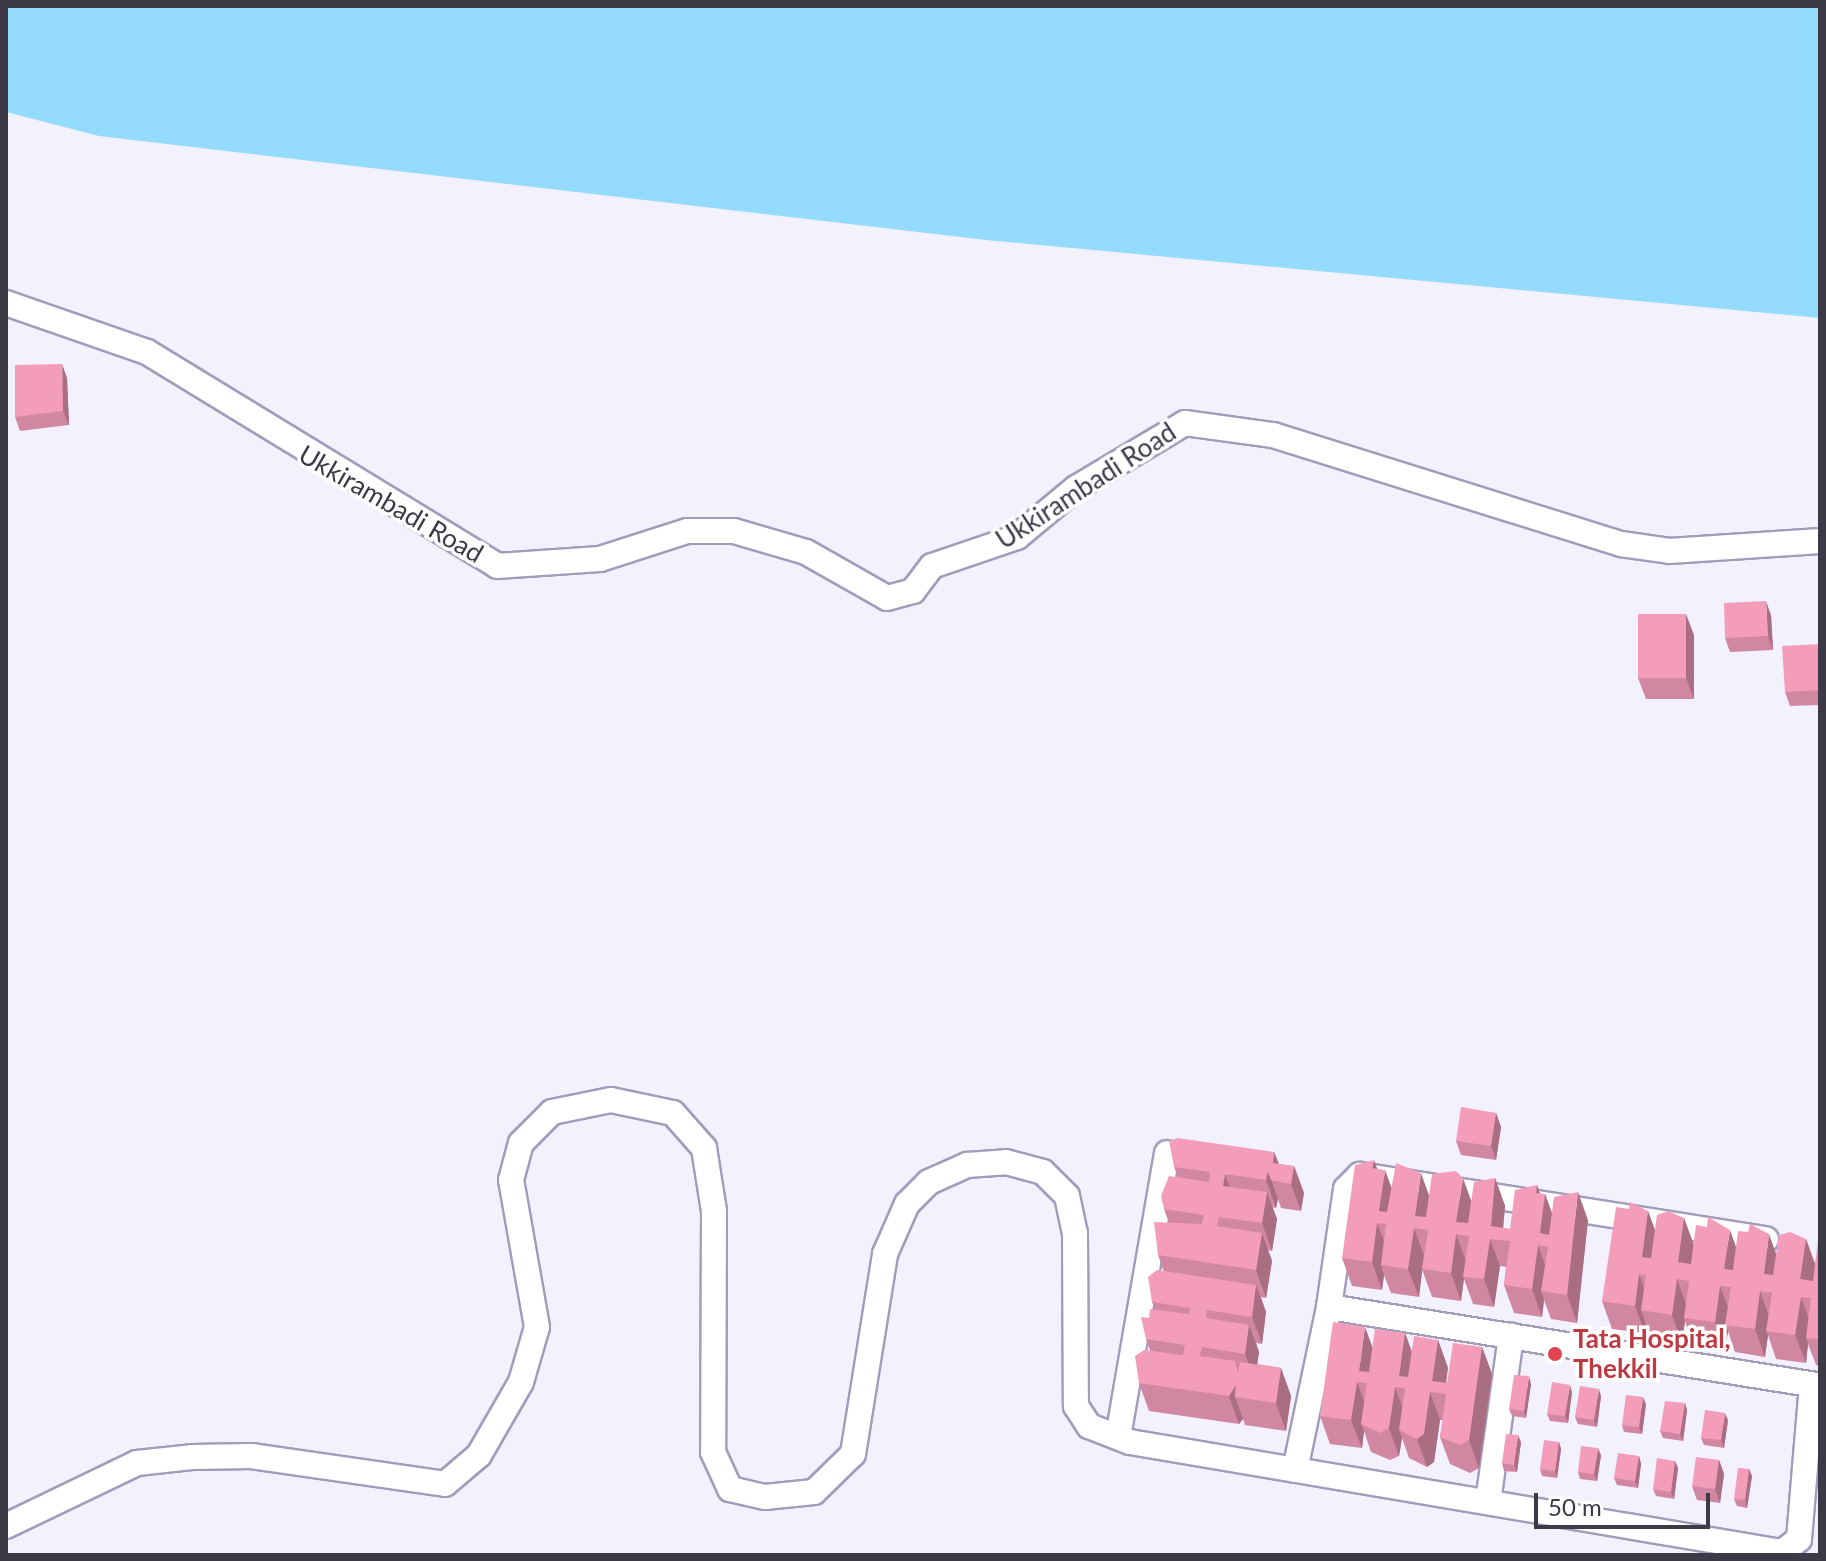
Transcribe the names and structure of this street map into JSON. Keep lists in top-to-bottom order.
{
  "streets": {
    "street": ["Ukkirambadi Road"]
  },
  "places": ["Tata Hospital, Thekkil"],
  "scale_bar": "50 m"
}
